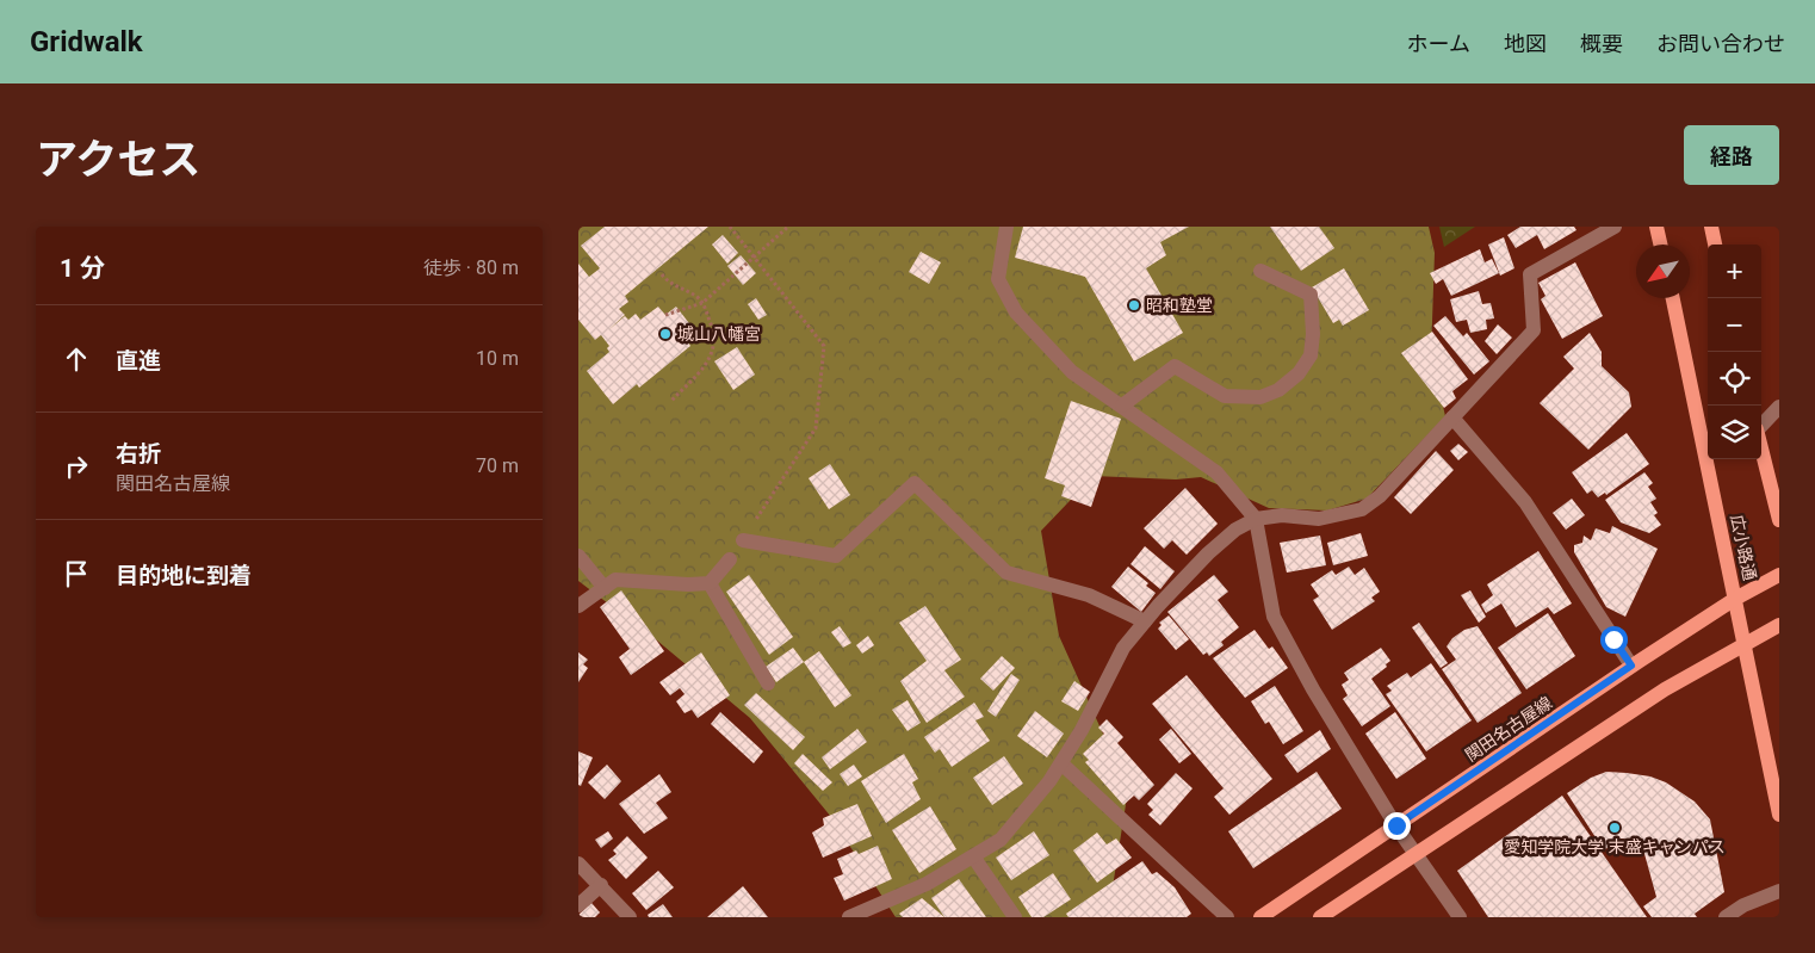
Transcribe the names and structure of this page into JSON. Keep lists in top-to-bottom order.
{
  "streets": {
    "main road": ["広小路通", "関田名古屋線"]
  },
  "crossings": [
    ["広小路通", "関田名古屋線"]
  ],
  "places": ["昭和塾堂", "城山八幡宮", "愛知学院大学 末盛キャンパス"],
  "north": "bottom left",
  "page": {
    "header": "Gridwalk",
    "nav": [
      "ホーム",
      "地図",
      "概要",
      "お問い合わせ"
    ],
    "title": "アクセス",
    "buttons": "経路",
    "heading": ["1 分", "徒歩 · 80 m"],
    "map_buttons": ["+", "−"],
    "list": [
      ["直進", "10 m"],
      ["右折", "関田名古屋線", "70 m"],
      "目的地に到着"
    ]
  }
}
